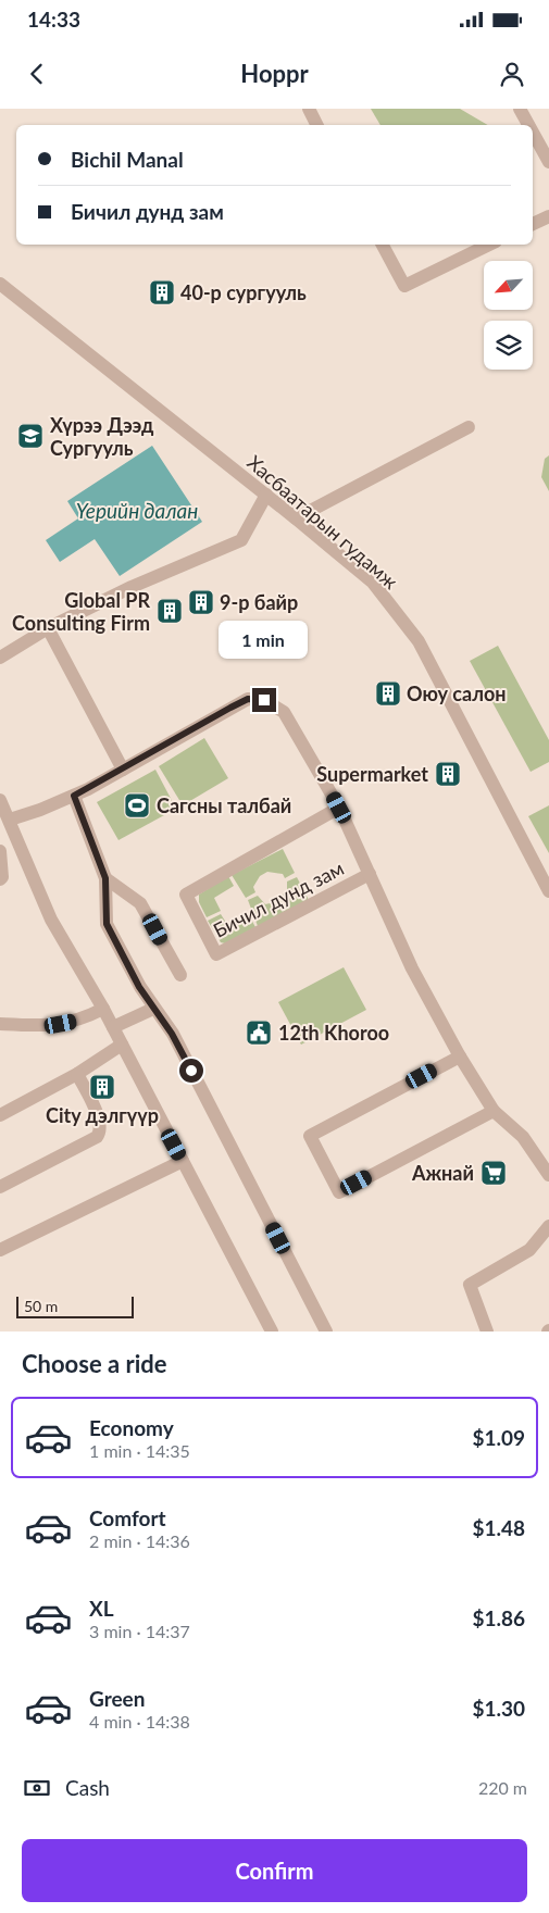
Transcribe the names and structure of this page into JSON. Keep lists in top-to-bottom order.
{
  "streets": {
    "street": ["Хасбаатарын гудамж", "Бичил дунд зам"]
  },
  "water": ["Үерийн далан"],
  "places": {
    "building": [
      "40-р сургууль",
      "9-р байр",
      "Global PR Consulting Firm",
      "Оюу салон",
      "Supermarket",
      "City дэлгүүр"
    ],
    "school or university": ["Хүрээ Дээд Сургууль"],
    "sports": ["Сагсны талбай"],
    "public building": ["12th Khoroo"],
    "supermarket": ["Ажнай"]
  },
  "scale_bar": "50 m",
  "north": "bottom left",
  "page": {
    "status": "14:33",
    "header": "Hoppr",
    "banner": ["Bichil Manal", "Бичил дунд зам"],
    "bubble": "1 min",
    "scale": "50 m",
    "heading": "Choose a ride",
    "list": [
      {
        "name": "Economy",
        "note": "1 min · 14:35",
        "value": "$1.09"
      },
      {
        "name": "Comfort",
        "note": "2 min · 14:36",
        "value": "$1.48"
      },
      {
        "name": "XL",
        "note": "3 min · 14:37",
        "value": "$1.86"
      },
      {
        "name": "Green",
        "note": "4 min · 14:38",
        "value": "$1.30"
      }
    ],
    "pay": ["Cash", "220 m"],
    "buttons": "Confirm"
  }
}
